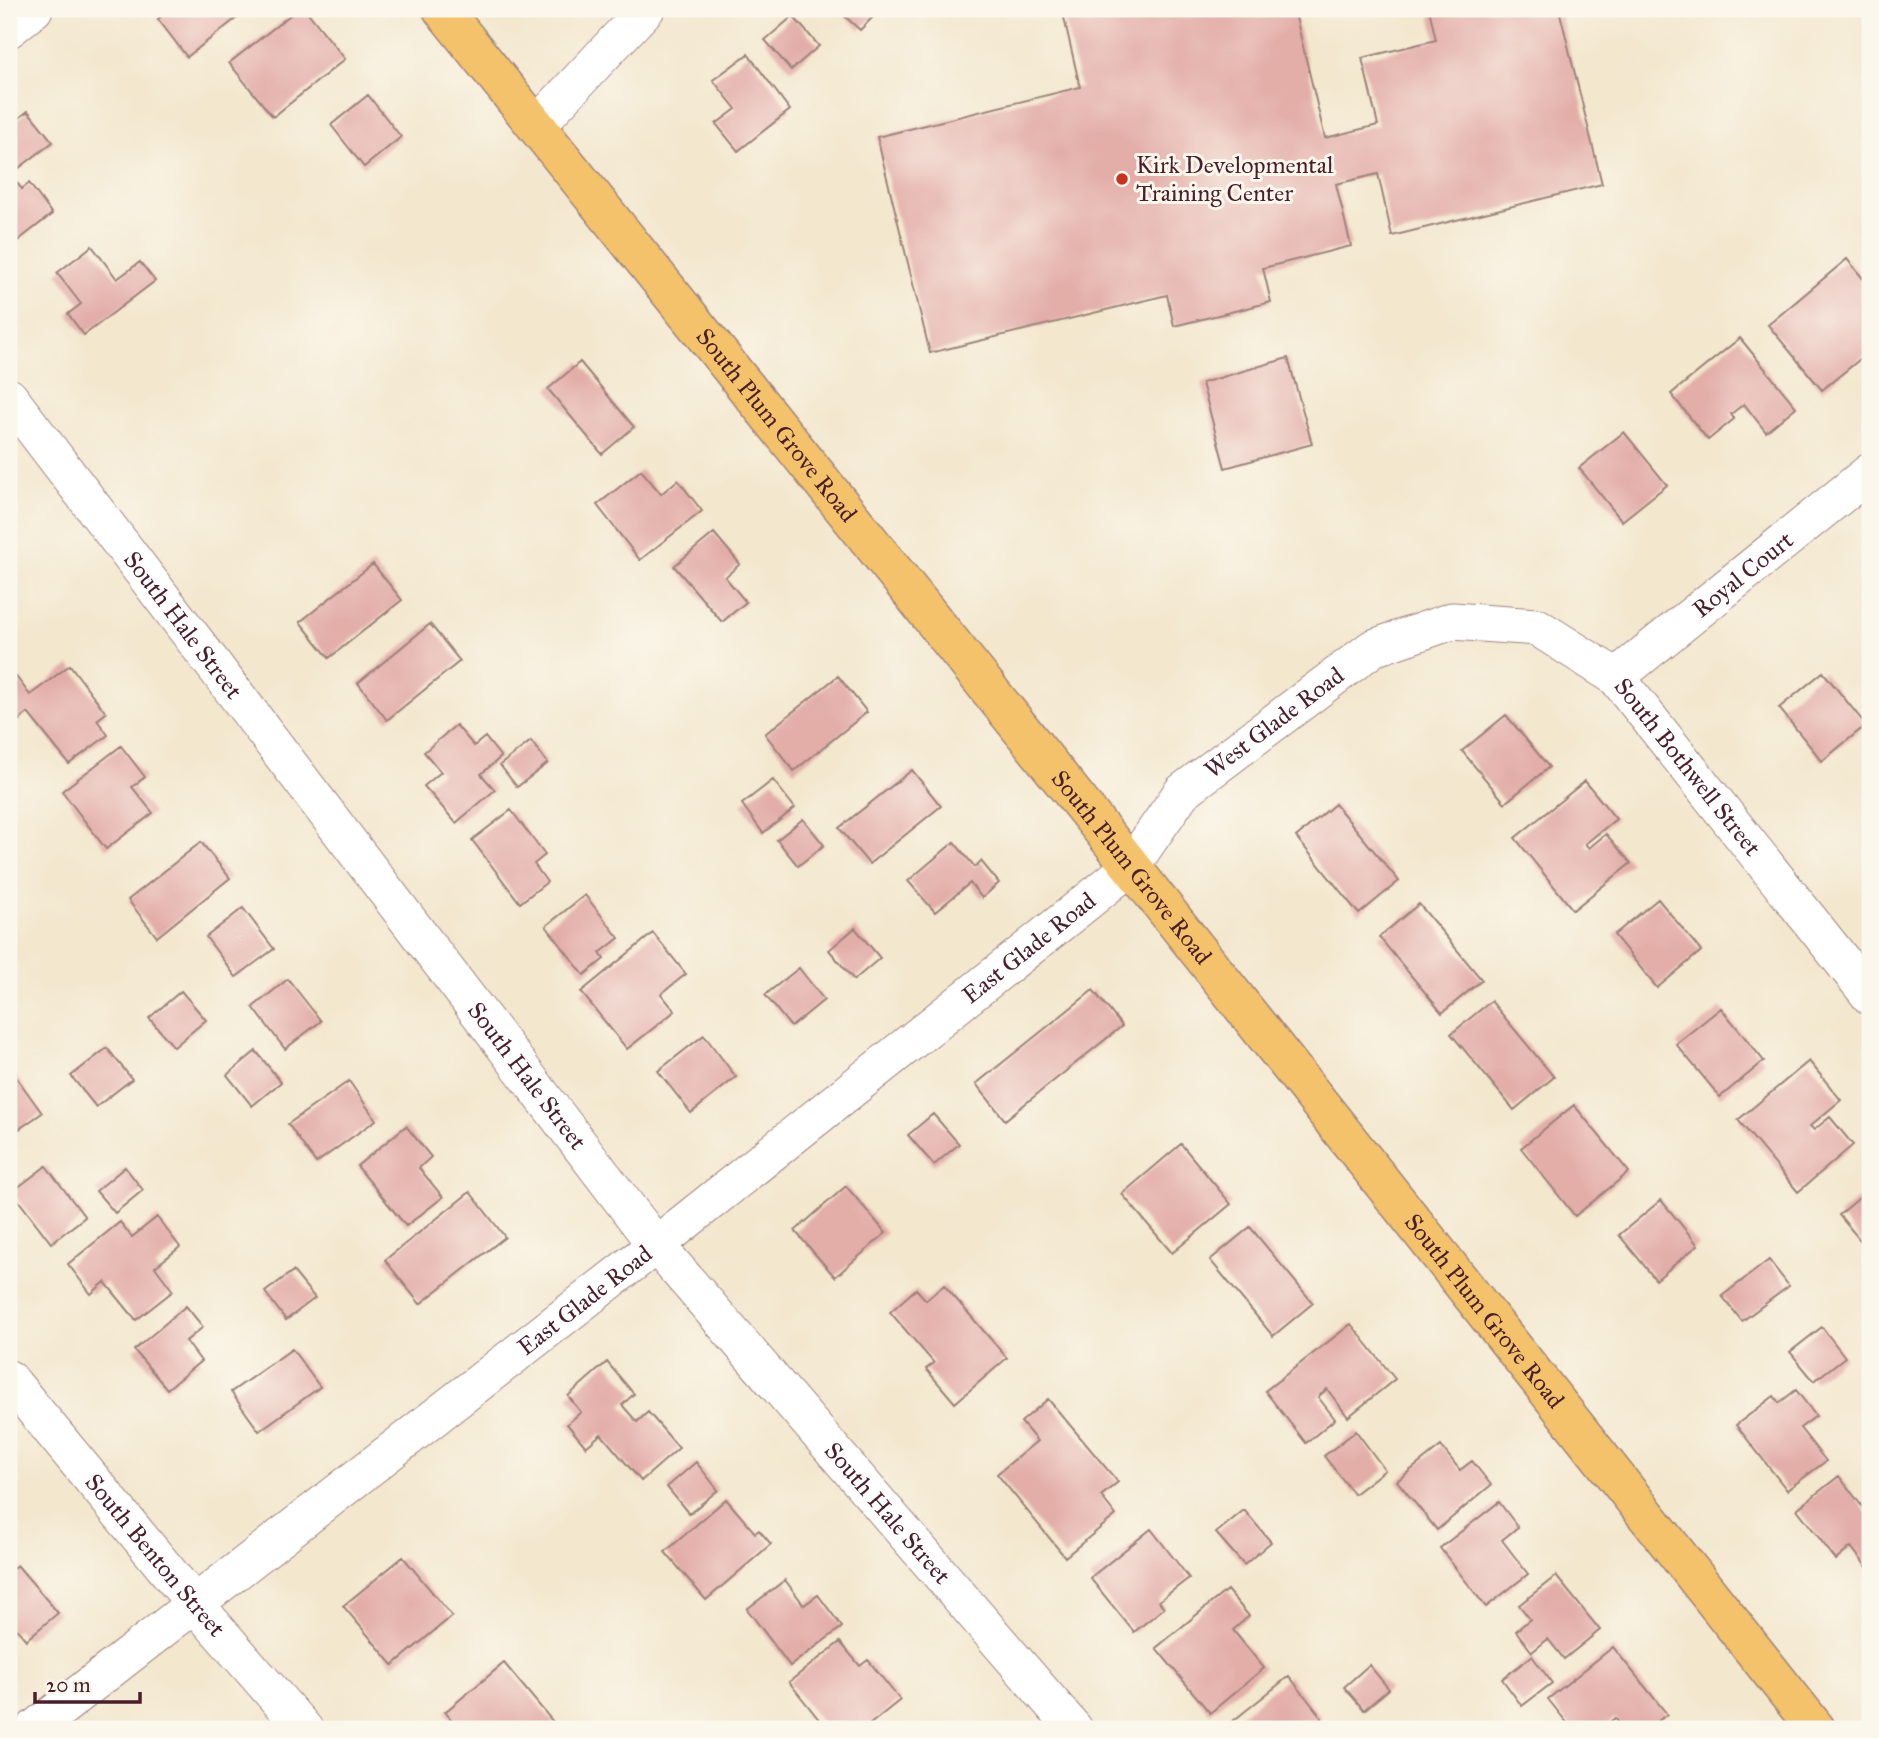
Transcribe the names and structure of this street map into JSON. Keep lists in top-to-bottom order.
{
  "streets": {
    "main road": ["South Plum Grove Road"],
    "street": [
      "Royal Court",
      "South Hale Street",
      "West Glade Road",
      "South Bothwell Street",
      "East Glade Road",
      "South Benton Street"
    ]
  },
  "crossings": [
    ["South Plum Grove Road", "West Glade Road"],
    ["South Plum Grove Road", "East Glade Road"],
    ["Royal Court", "South Bothwell Street"],
    ["South Hale Street", "East Glade Road"],
    ["West Glade Road", "South Bothwell Street"],
    ["West Glade Road", "East Glade Road"],
    ["East Glade Road", "South Benton Street"]
  ],
  "places": ["Kirk Developmental Training Center"],
  "scale_bar": "20 m"
}
